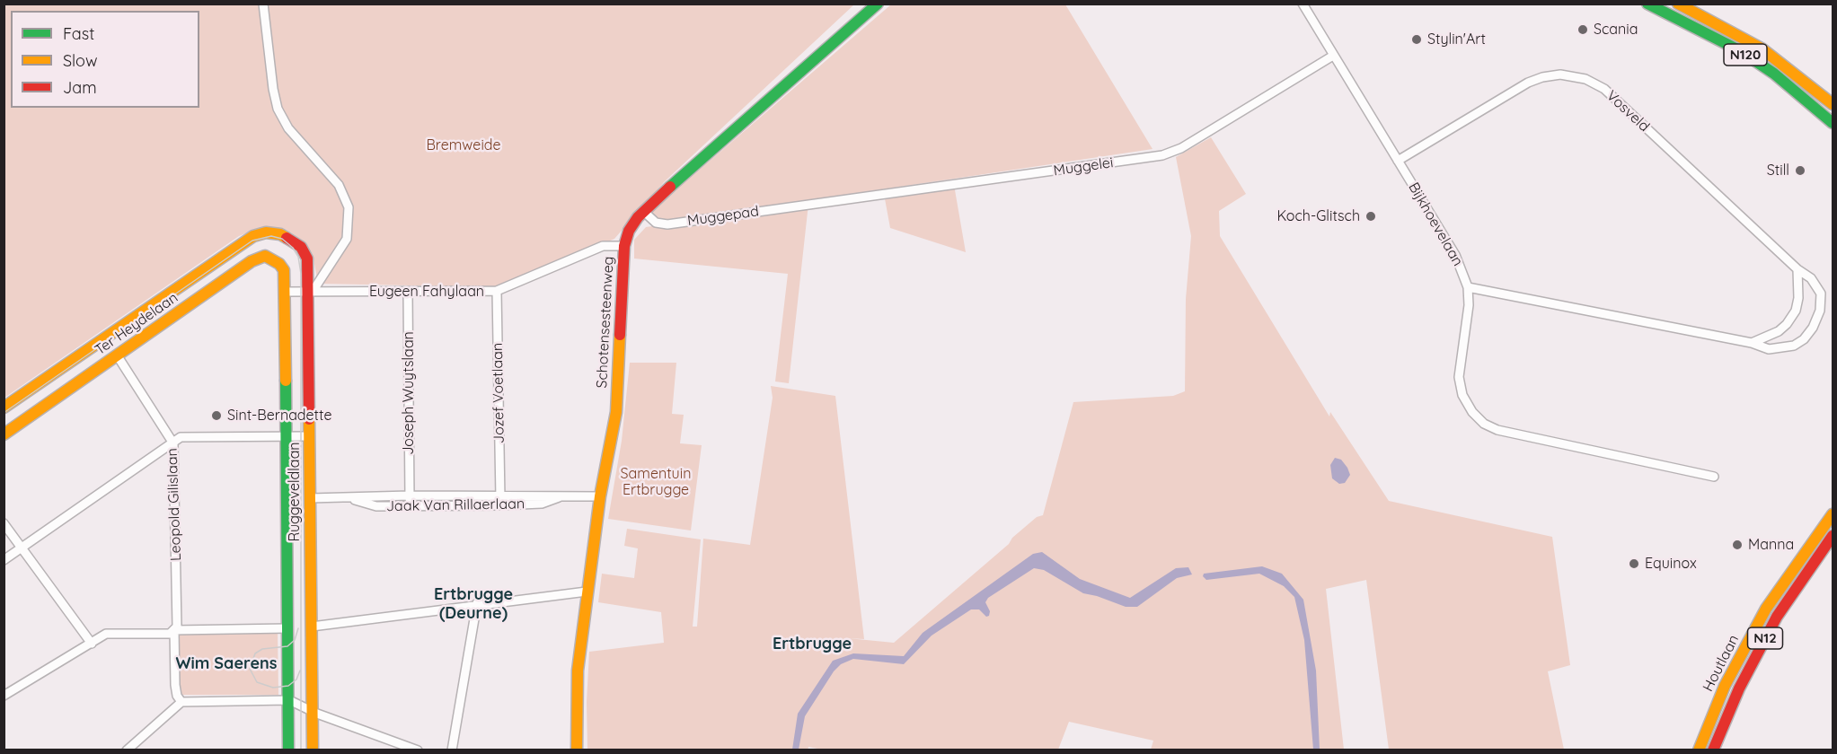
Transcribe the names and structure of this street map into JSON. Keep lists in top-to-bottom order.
{
  "streets": {
    "street": [
      "N120",
      "Vosveld",
      "Muggelei",
      "Muggepad",
      "Bijkhoevelaan",
      "Eugeen Fahylaan",
      "Schotensesteenweg",
      "Ter Heydelaan",
      "Joseph Wuytslaan",
      "Jozef Voetlaan",
      "Ruggeveldlaan",
      "Leopold Gilislaan",
      "Jaak Van Rillaerlaan",
      "N12",
      "Houtlaan"
    ]
  },
  "crossings": [
    ["Vosveld", "Bijkhoevelaan"],
    ["Muggelei", "Muggepad"],
    ["Muggelei", "Bijkhoevelaan"],
    ["Muggepad", "Schotensesteenweg"],
    ["Eugeen Fahylaan", "Schotensesteenweg"],
    ["Eugeen Fahylaan", "Joseph Wuytslaan"],
    ["Eugeen Fahylaan", "Jozef Voetlaan"],
    ["Eugeen Fahylaan", "Ruggeveldlaan"],
    ["Schotensesteenweg", "Jaak Van Rillaerlaan"],
    ["Ter Heydelaan", "Ruggeveldlaan"],
    ["Ter Heydelaan", "Leopold Gilislaan"],
    ["Joseph Wuytslaan", "Jaak Van Rillaerlaan"],
    ["Jozef Voetlaan", "Jaak Van Rillaerlaan"],
    ["Ruggeveldlaan", "Jaak Van Rillaerlaan"]
  ],
  "districts": ["Ertbrugge (Deurne)", "Ertbrugge", "Wim Saerens"],
  "parks": ["Bremweide", "Samentuin Ertbrugge"],
  "places": [
    "Scania",
    "Stylin'Art",
    "Still",
    "Koch-Glitsch",
    "Sint-Bernadette",
    "Manna",
    "Equinox"
  ],
  "legend": ["Fast", "Slow", "Jam"]
}
